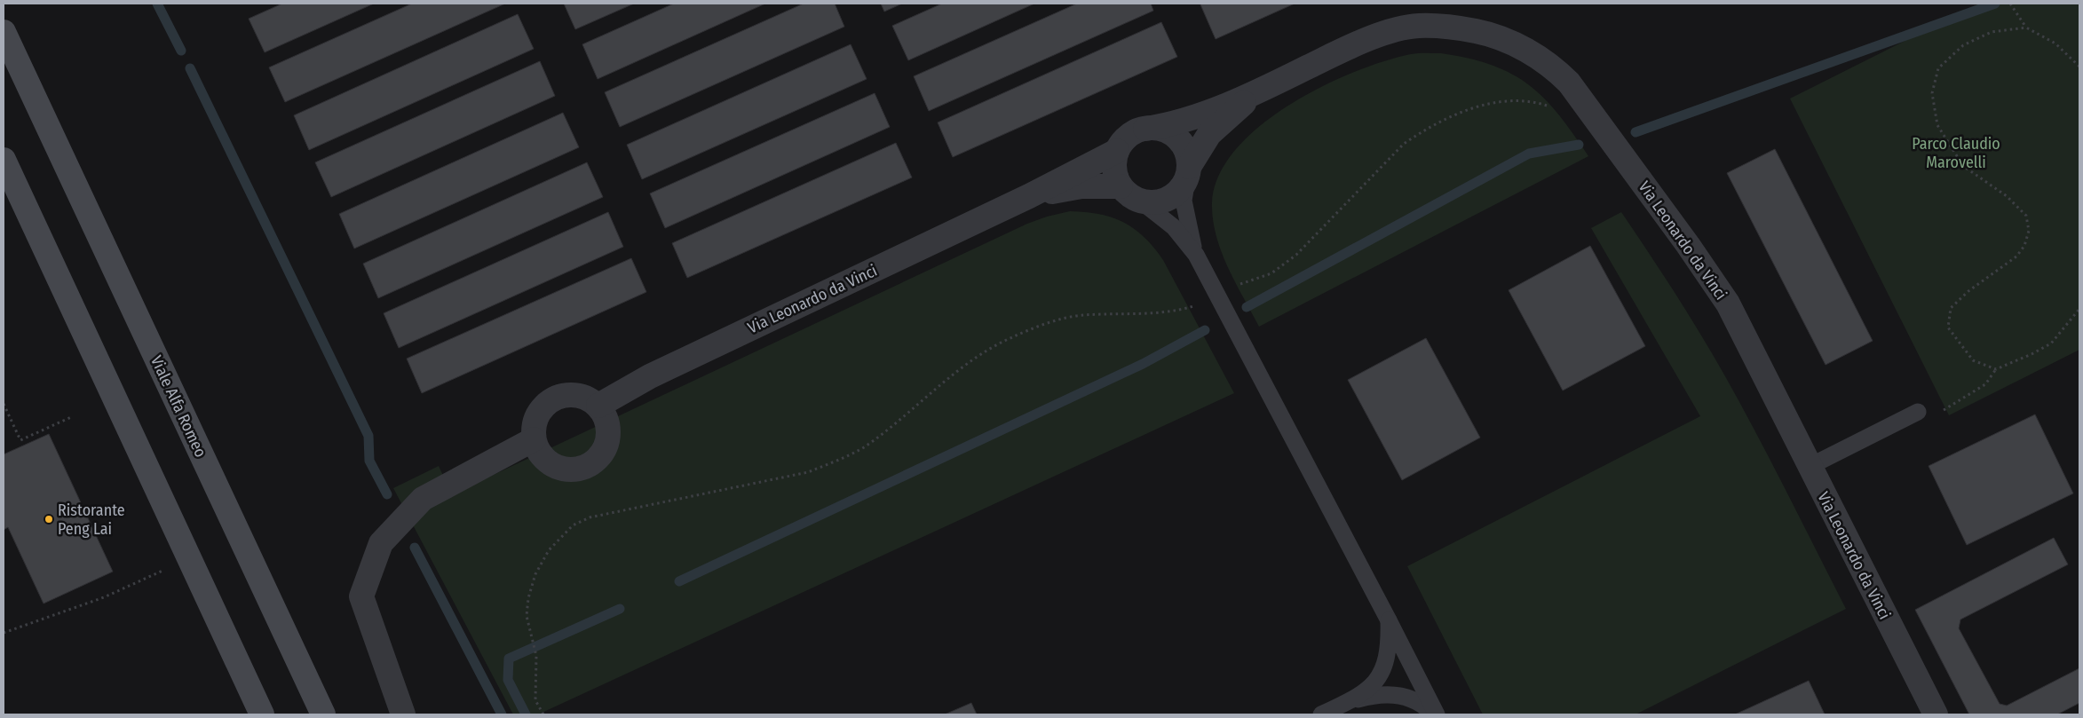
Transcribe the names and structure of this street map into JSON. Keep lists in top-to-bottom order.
{
  "streets": {
    "main road": ["Viale Alfa Romeo"],
    "street": ["Via Leonardo da Vinci"]
  },
  "parks": ["Parco Claudio Marovelli"],
  "places": ["Ristorante Peng Lai"]
}
